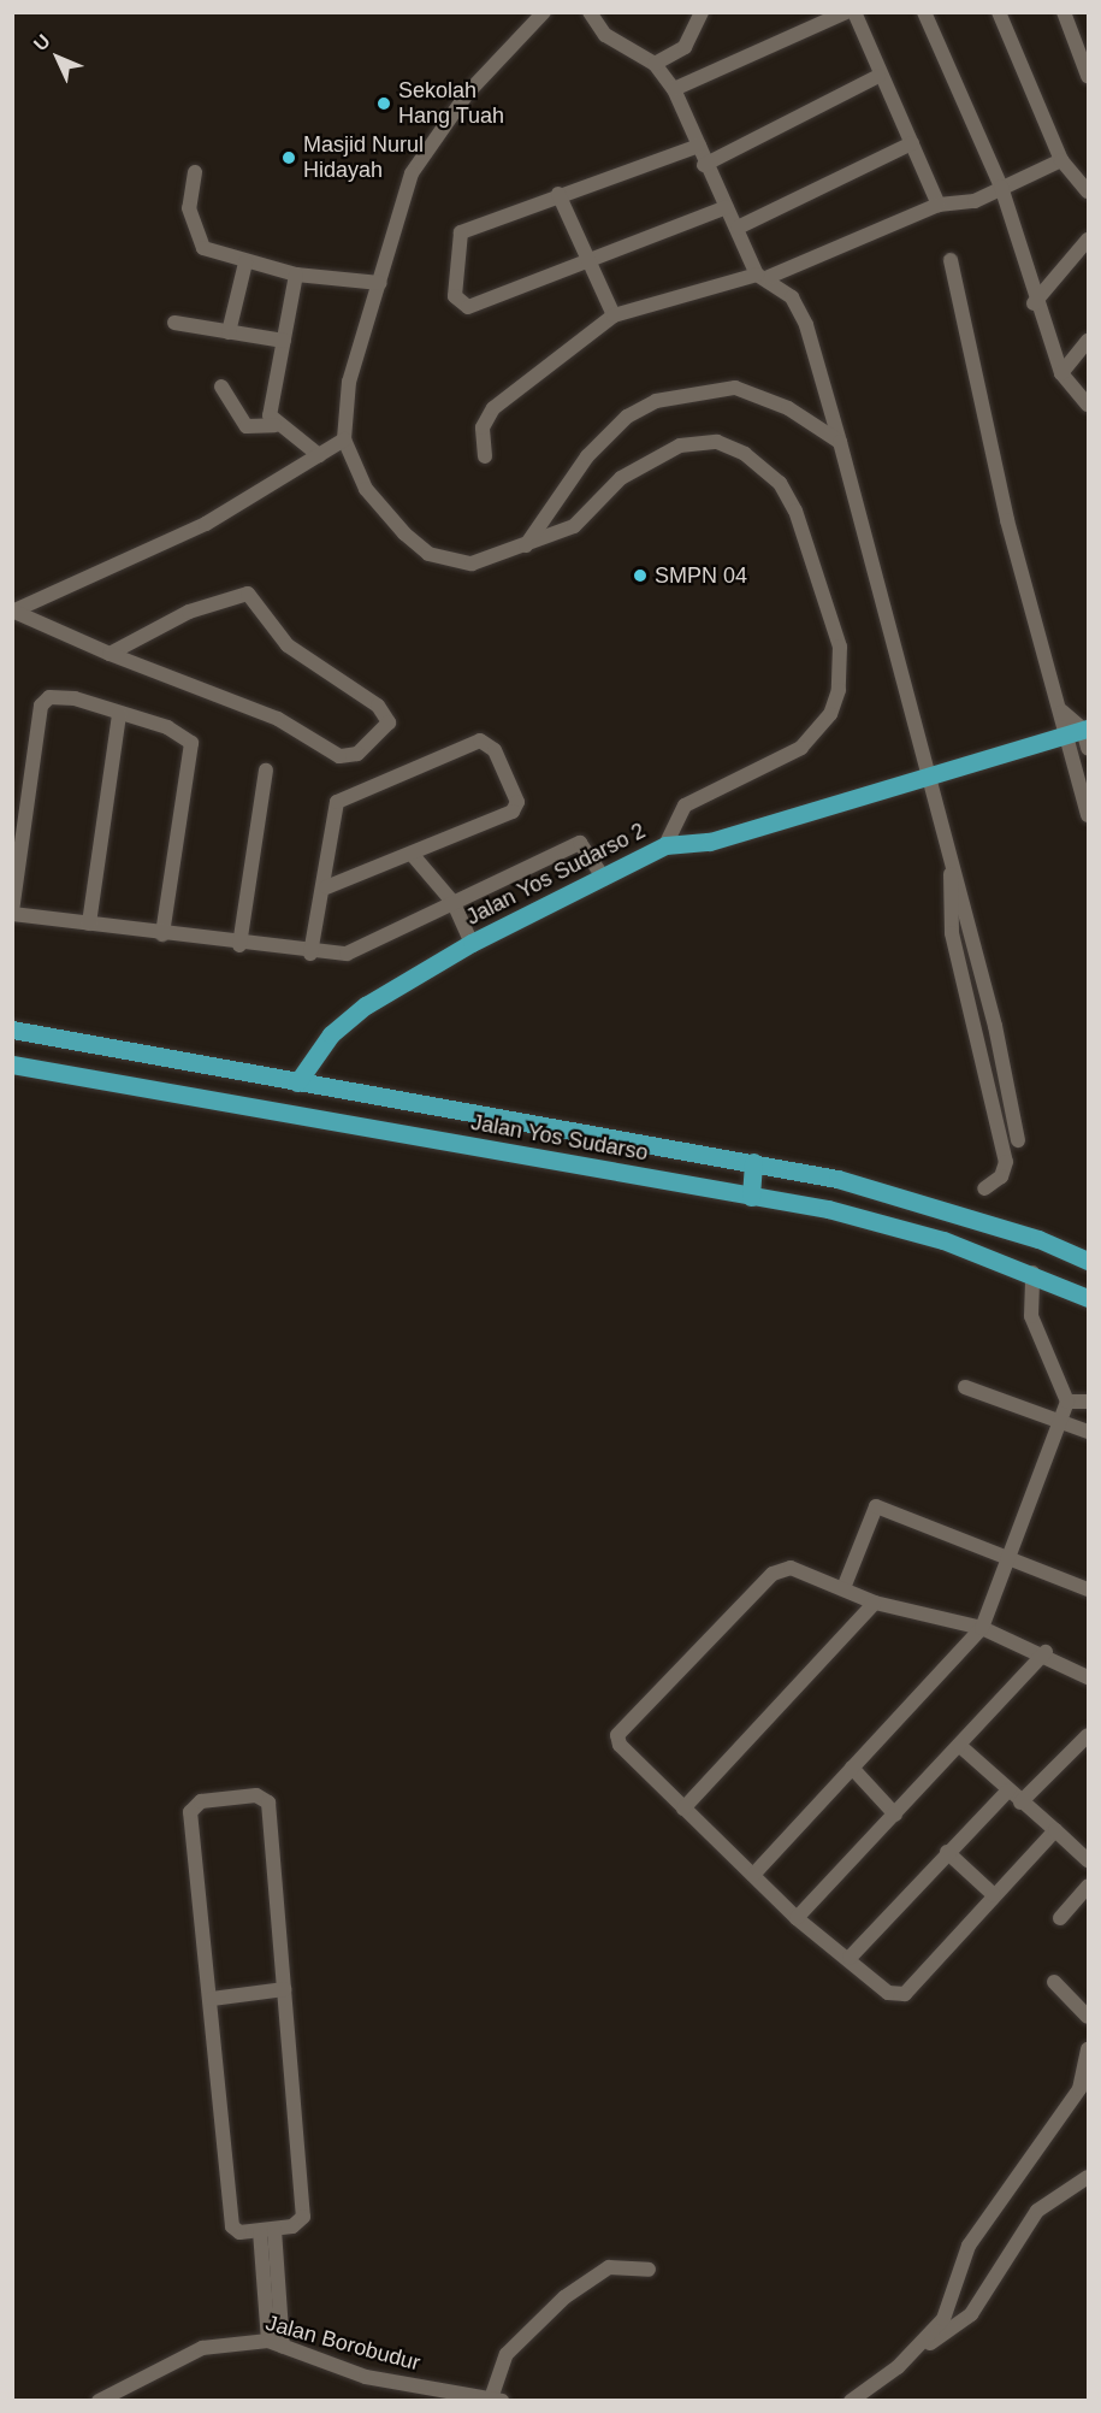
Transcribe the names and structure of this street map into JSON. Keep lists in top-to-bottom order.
{
  "streets": {
    "main road": ["Jalan Yos Sudarso 2", "Jalan Yos Sudarso"],
    "street": ["Jalan Borobudur"]
  },
  "crossings": [
    ["Jalan Yos Sudarso 2", "Jalan Yos Sudarso"]
  ],
  "places": ["Sekolah Hang Tuah", "Masjid Nurul Hidayah", "SMPN 04"],
  "north": "top left"
}
